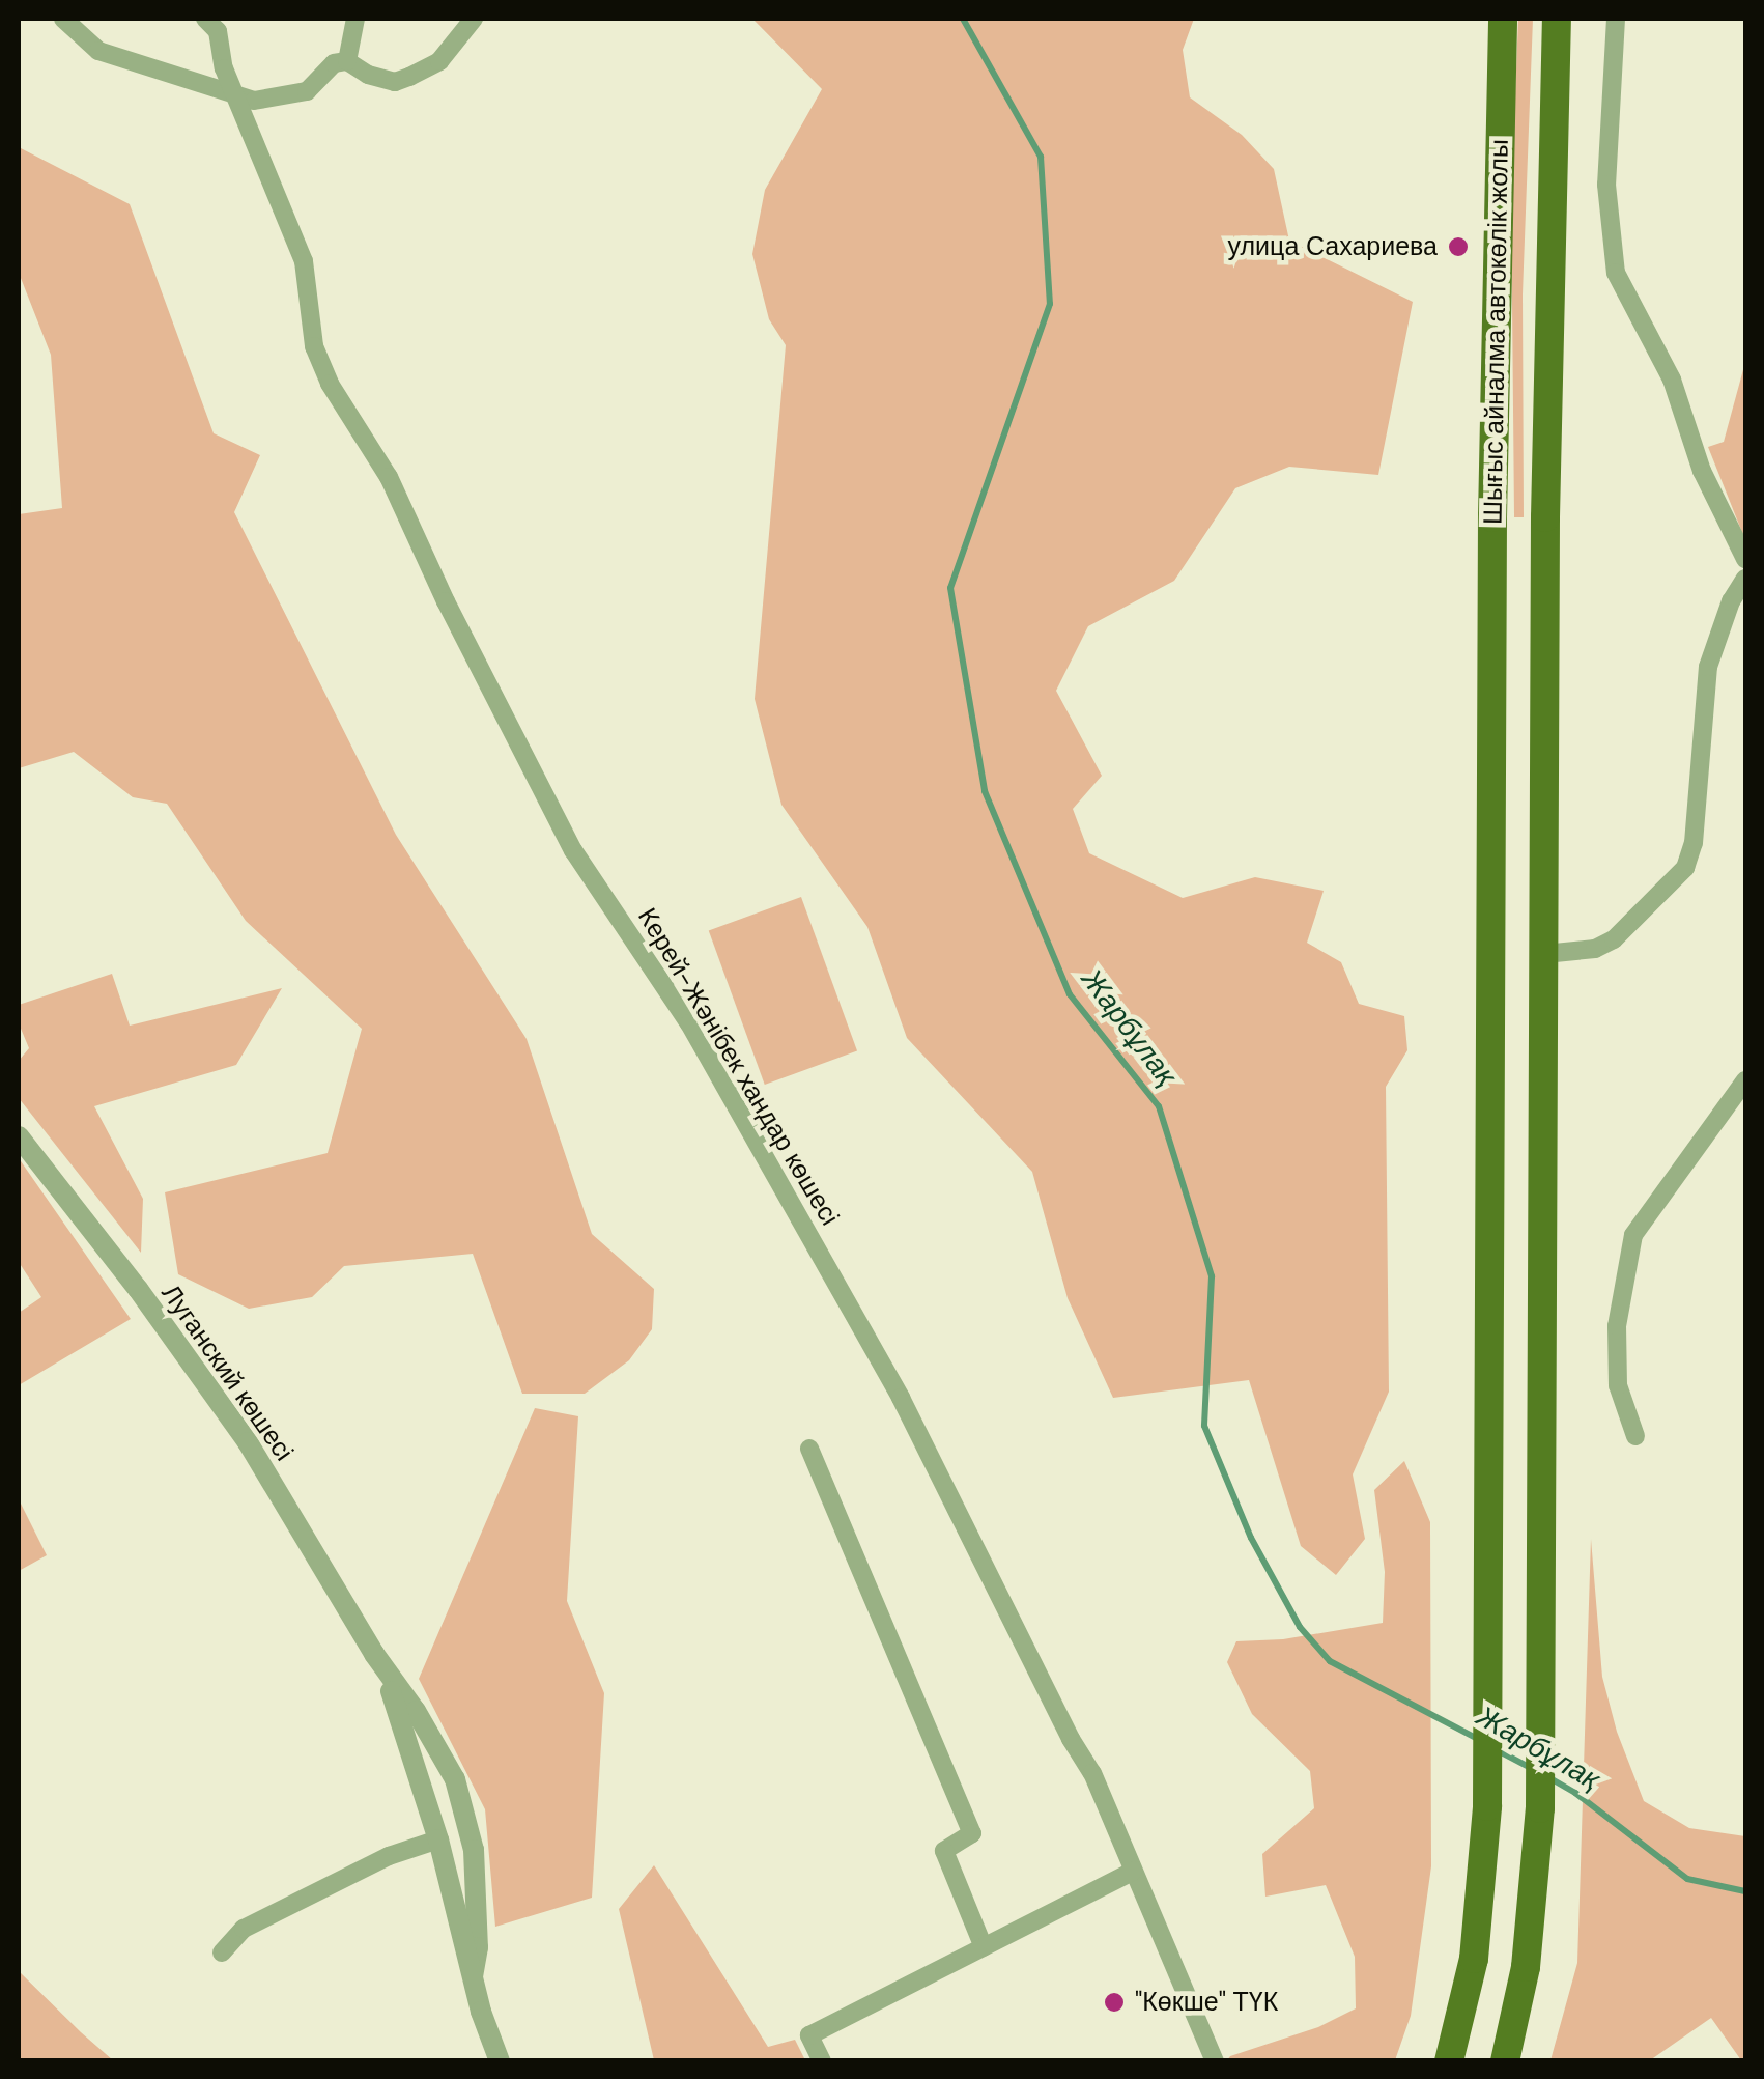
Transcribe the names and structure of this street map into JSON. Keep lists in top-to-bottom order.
{
  "streets": {
    "main road": ["Шығыс айналма автокөлік жолы"],
    "street": ["Керей-Жәнібек хандар көшесі", "Луганский көшесі"]
  },
  "water": ["Жарбұлақ"],
  "places": ["улица Сахариева", "\"Көкше\" ТҮК"]
}
